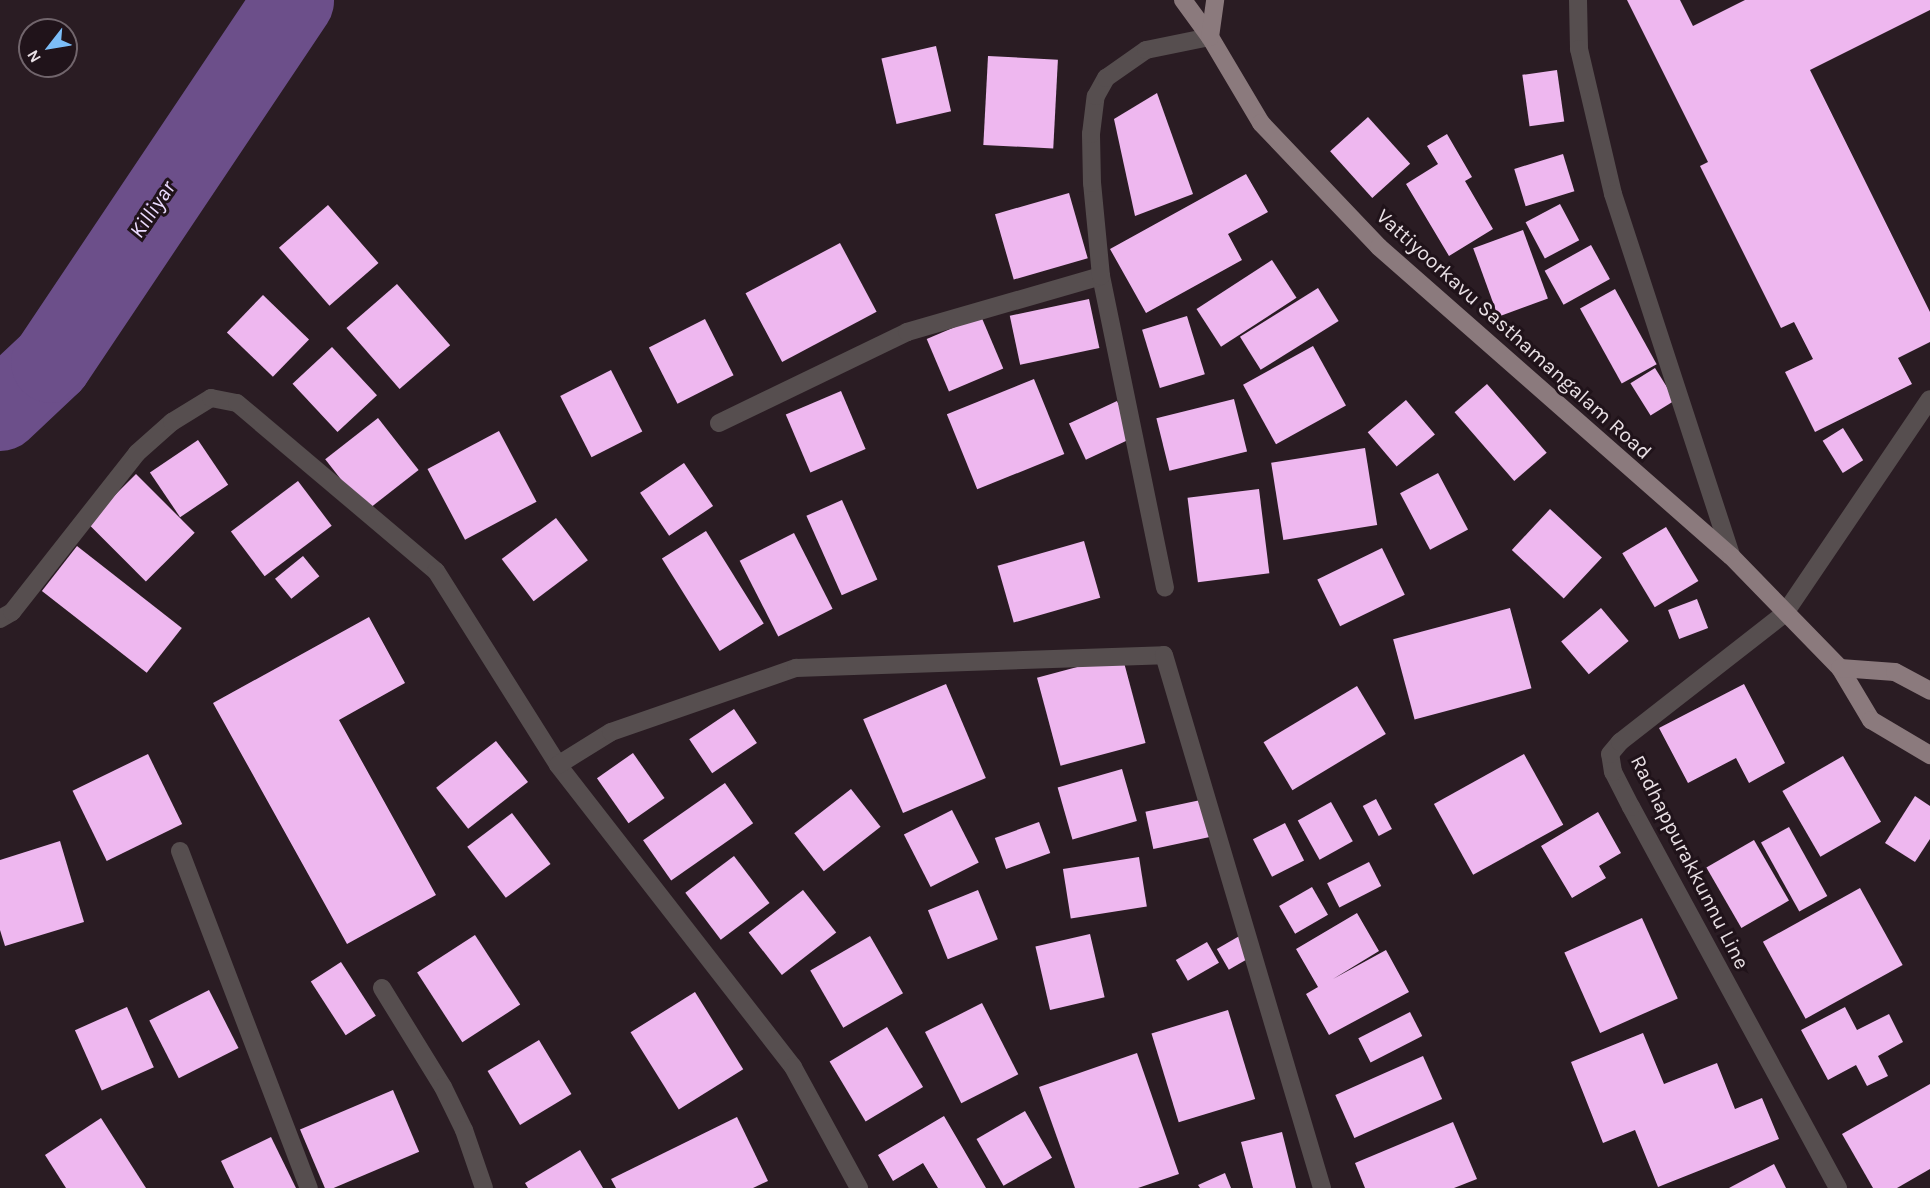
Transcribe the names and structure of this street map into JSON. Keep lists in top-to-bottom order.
{
  "streets": {
    "main road": ["Vattiyoorkavu Sasthamangalam Road"],
    "street": ["Radhappurakkunnu Line"]
  },
  "crossings": [
    ["Vattiyoorkavu Sasthamangalam Road", "Radhappurakkunnu Line"]
  ],
  "water": ["Killiyar"],
  "north": "bottom left"
}
